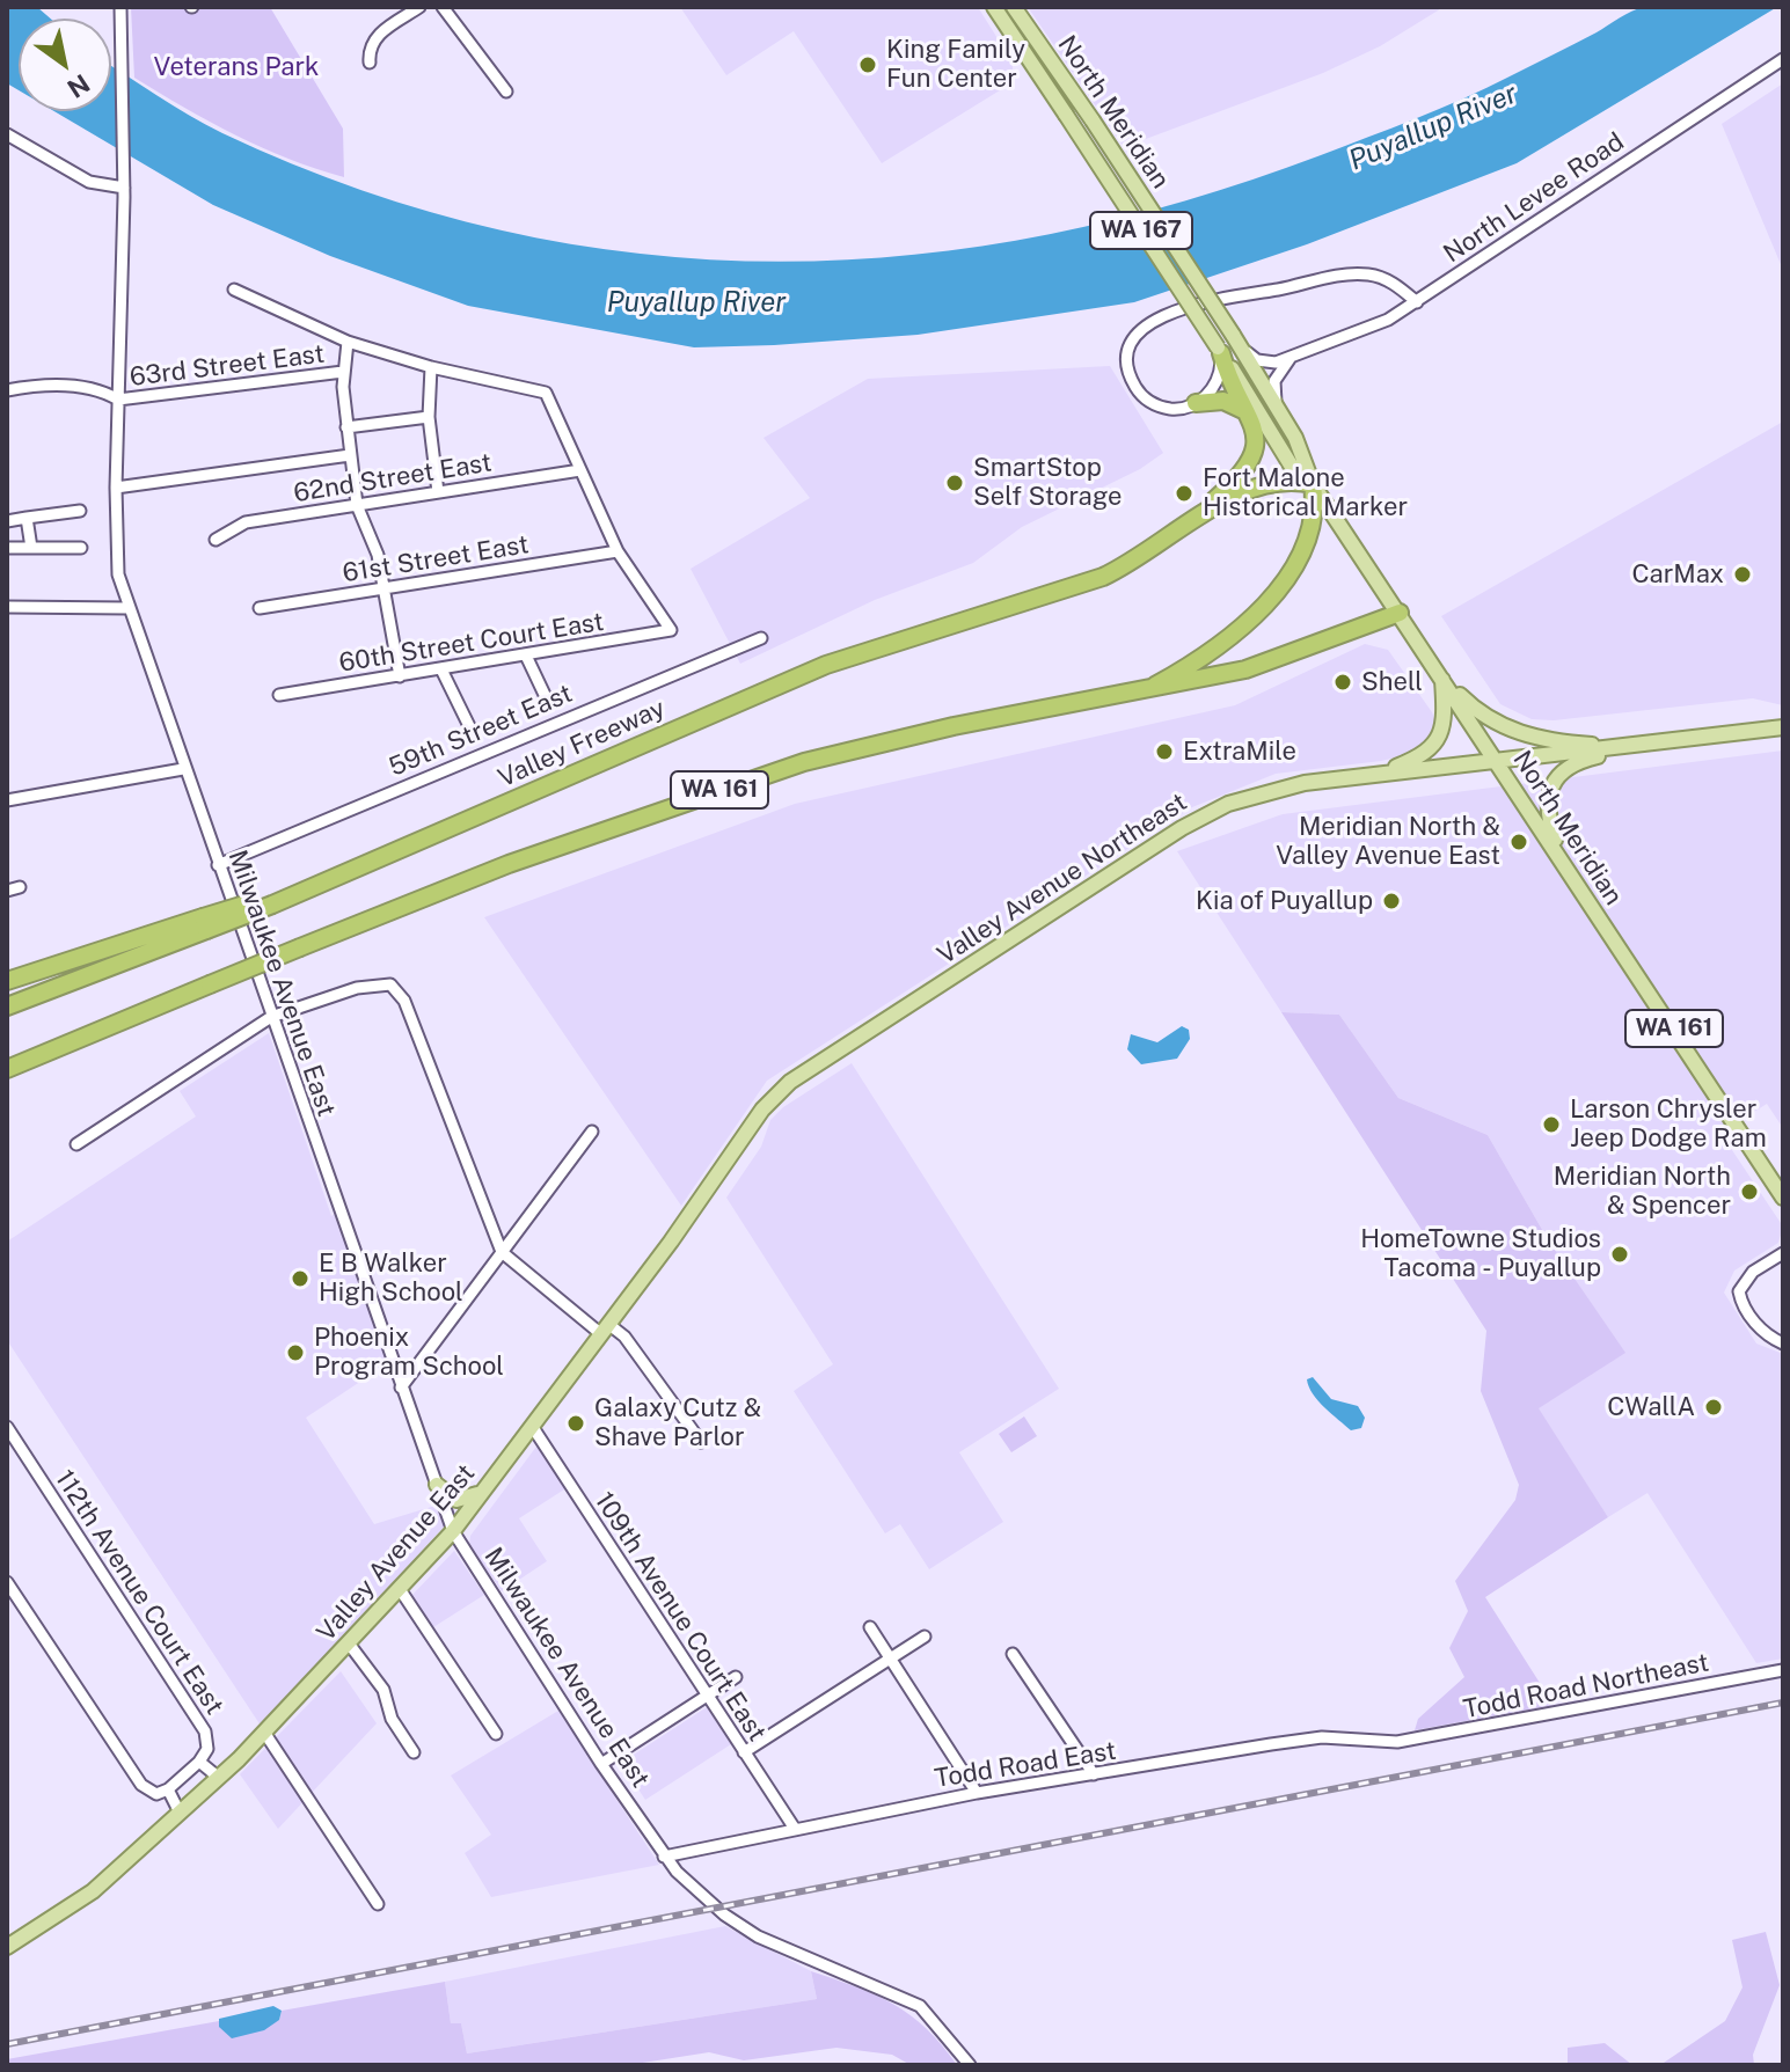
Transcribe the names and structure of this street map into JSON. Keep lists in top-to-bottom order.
{
  "streets": {
    "highway": ["WA 167", "Valley Freeway", "WA 161"],
    "main road": ["North Meridian", "Valley Avenue Northeast", "Valley Avenue East"],
    "street": [
      "North Levee Road",
      "63rd Street East",
      "62nd Street East",
      "61st Street East",
      "60th Street Court East",
      "59th Street East",
      "Milwaukee Avenue East",
      "112th Avenue Court East",
      "109th Avenue Court East",
      "Todd Road Northeast",
      "Todd Road East"
    ]
  },
  "crossings": [
    ["North Meridian", "North Levee Road"],
    ["North Meridian", "WA 167"],
    ["North Meridian", "WA 161"],
    ["North Meridian", "Valley Avenue Northeast"],
    ["WA 167", "Valley Freeway"],
    ["WA 167", "WA 161"],
    ["63rd Street East", "Milwaukee Avenue East"],
    ["61st Street East", "60th Street Court East"],
    ["59th Street East", "Milwaukee Avenue East"],
    ["Valley Freeway", "WA 161"],
    ["Valley Avenue Northeast", "Valley Avenue East"],
    ["Milwaukee Avenue East", "Valley Avenue East"],
    ["Milwaukee Avenue East", "Todd Road East"],
    ["Valley Avenue East", "109th Avenue Court East"],
    ["109th Avenue Court East", "Todd Road East"],
    ["Todd Road Northeast", "Todd Road East"]
  ],
  "water": ["Puyallup River"],
  "parks": ["Veterans Park"],
  "places": [
    "King Family Fun Center",
    "SmartStop Self Storage",
    "Fort Malone Historical Marker",
    "CarMax",
    "Shell",
    "ExtraMile",
    "Meridian North & Valley Avenue East",
    "Kia of Puyallup",
    "Larson Chrysler Jeep Dodge Ram",
    "Meridian North & Spencer",
    "HomeTowne Studios Tacoma - Puyallup",
    "E B Walker High School",
    "Phoenix Program School",
    "CWallA",
    "Galaxy Cutz & Shave Parlor"
  ],
  "north": "bottom right"
}
